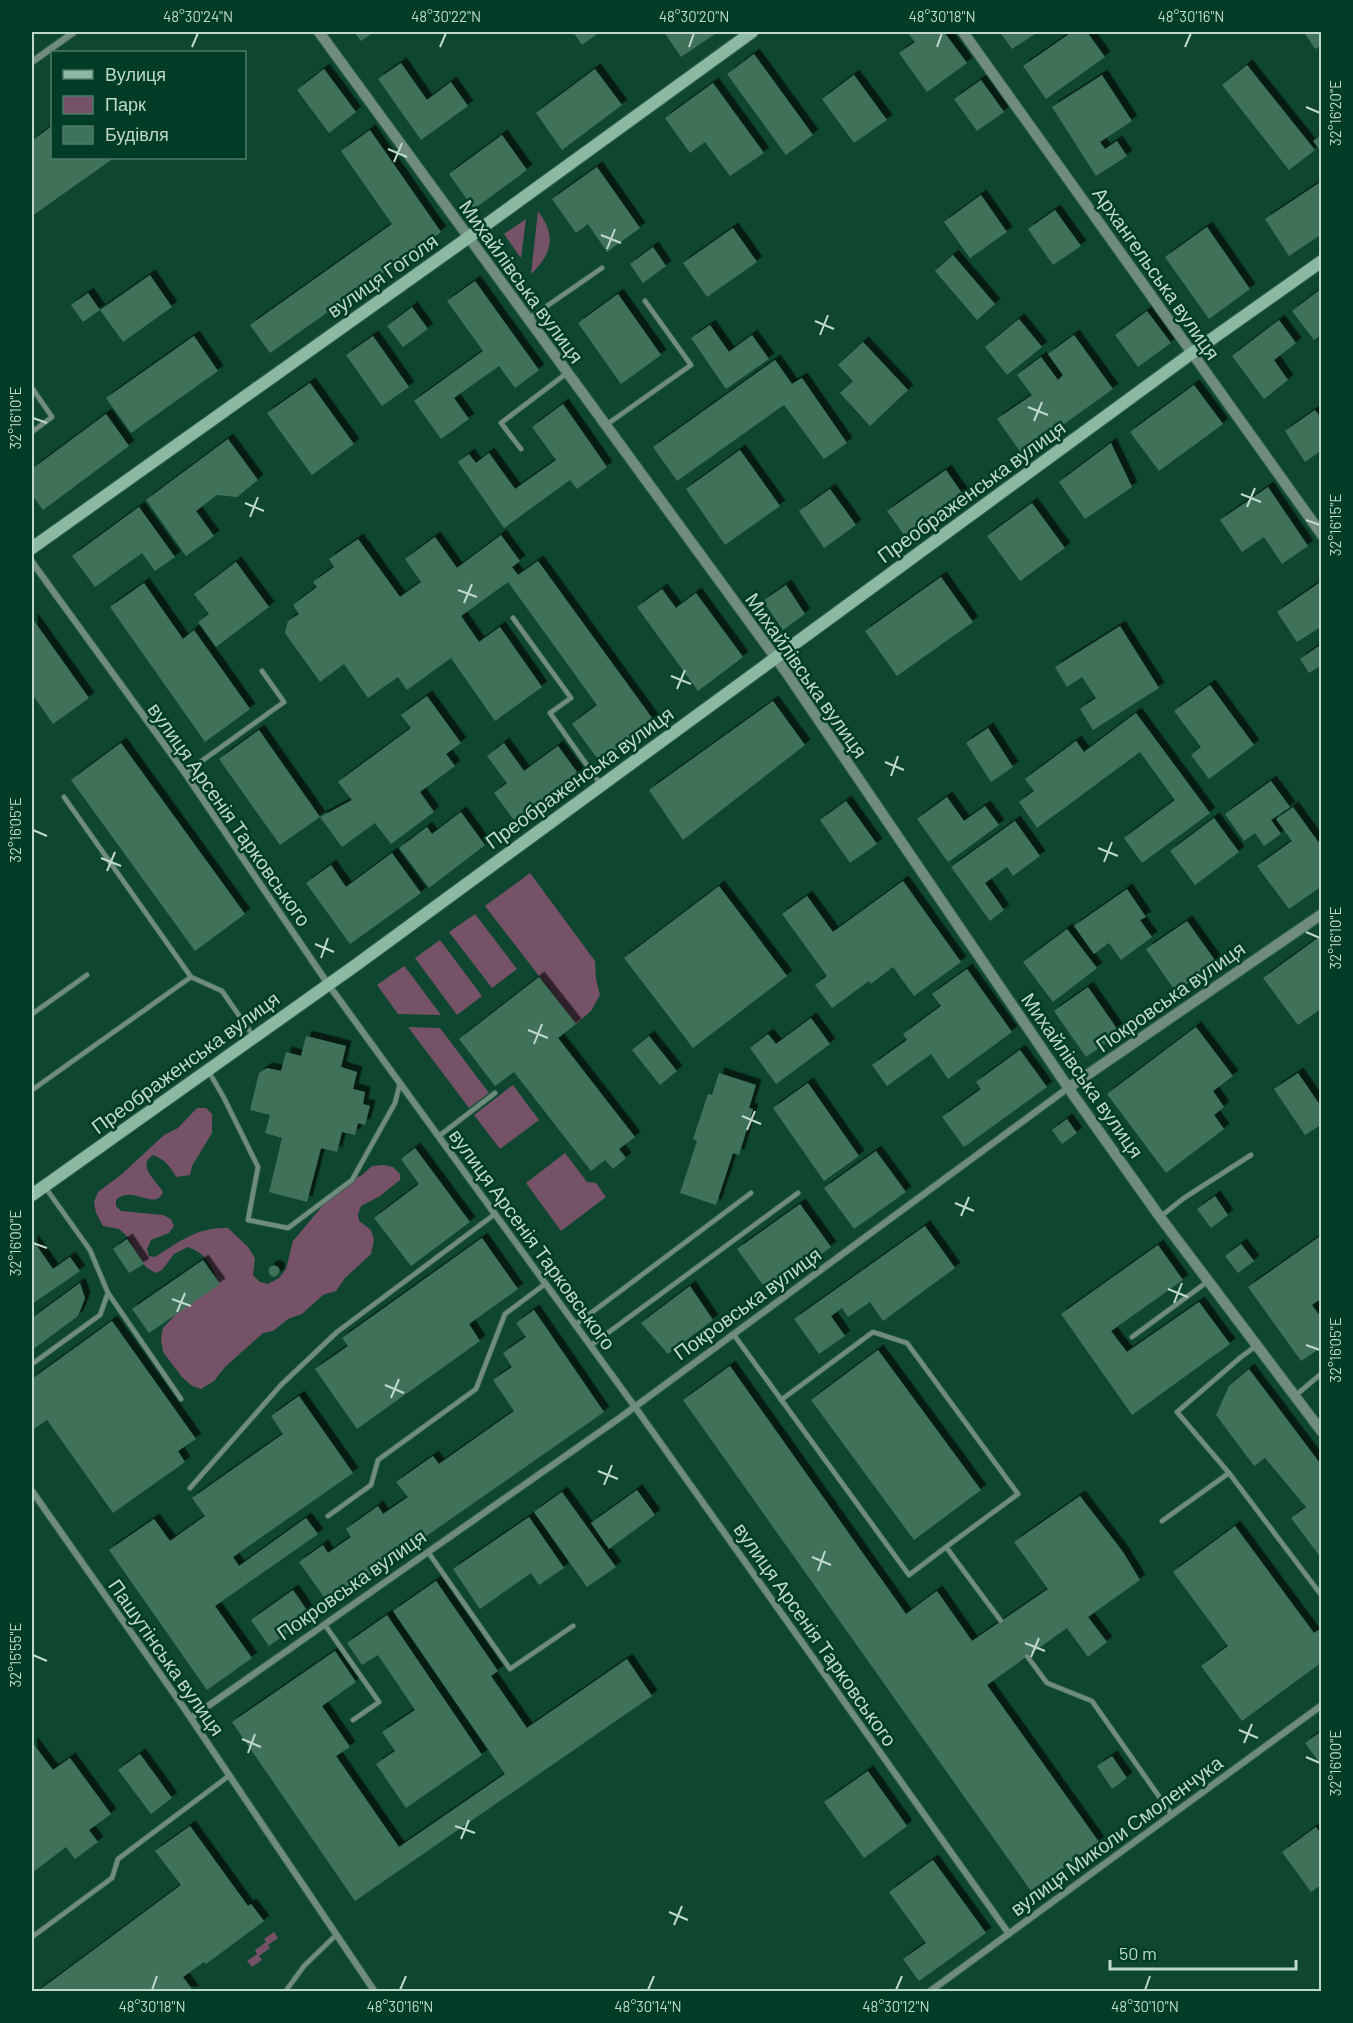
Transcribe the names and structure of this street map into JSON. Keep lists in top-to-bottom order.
{
  "streets": {
    "main road": ["вулиця Гоголя", "Преображенська вулиця"],
    "street": [
      "Архангельська вулиця",
      "Михайлівська вулиця",
      "вулиця Арсенія Тарковського",
      "Покровська вулиця",
      "Пашутінська вулиця",
      "вулиця Миколи Смоленчука"
    ]
  },
  "crossings": [
    ["Архангельська вулиця", "Преображенська вулиця"],
    ["вулиця Гоголя", "Михайлівська вулиця"],
    ["Михайлівська вулиця", "Преображенська вулиця"],
    ["Михайлівська вулиця", "Покровська вулиця"],
    ["Преображенська вулиця", "вулиця Арсенія Тарковського"],
    ["вулиця Арсенія Тарковського", "Покровська вулиця"],
    ["вулиця Арсенія Тарковського", "вулиця Миколи Смоленчука"],
    ["Покровська вулиця", "Пашутінська вулиця"]
  ],
  "legend": ["Вулиця", "Парк", "Будівля"],
  "scale_bar": "50 m",
  "coordinates": [
    "48°30'24\"N",
    "48°30'22\"N",
    "48°30'20\"N",
    "48°30'18\"N",
    "48°30'16\"N",
    "32°16'20\"E",
    "32°16'10\"E",
    "32°16'15\"E",
    "32°16'05\"E",
    "32°16'00\"E",
    "32°15'55\"E",
    "48°30'14\"N",
    "48°30'12\"N",
    "48°30'10\"N"
  ]
}
